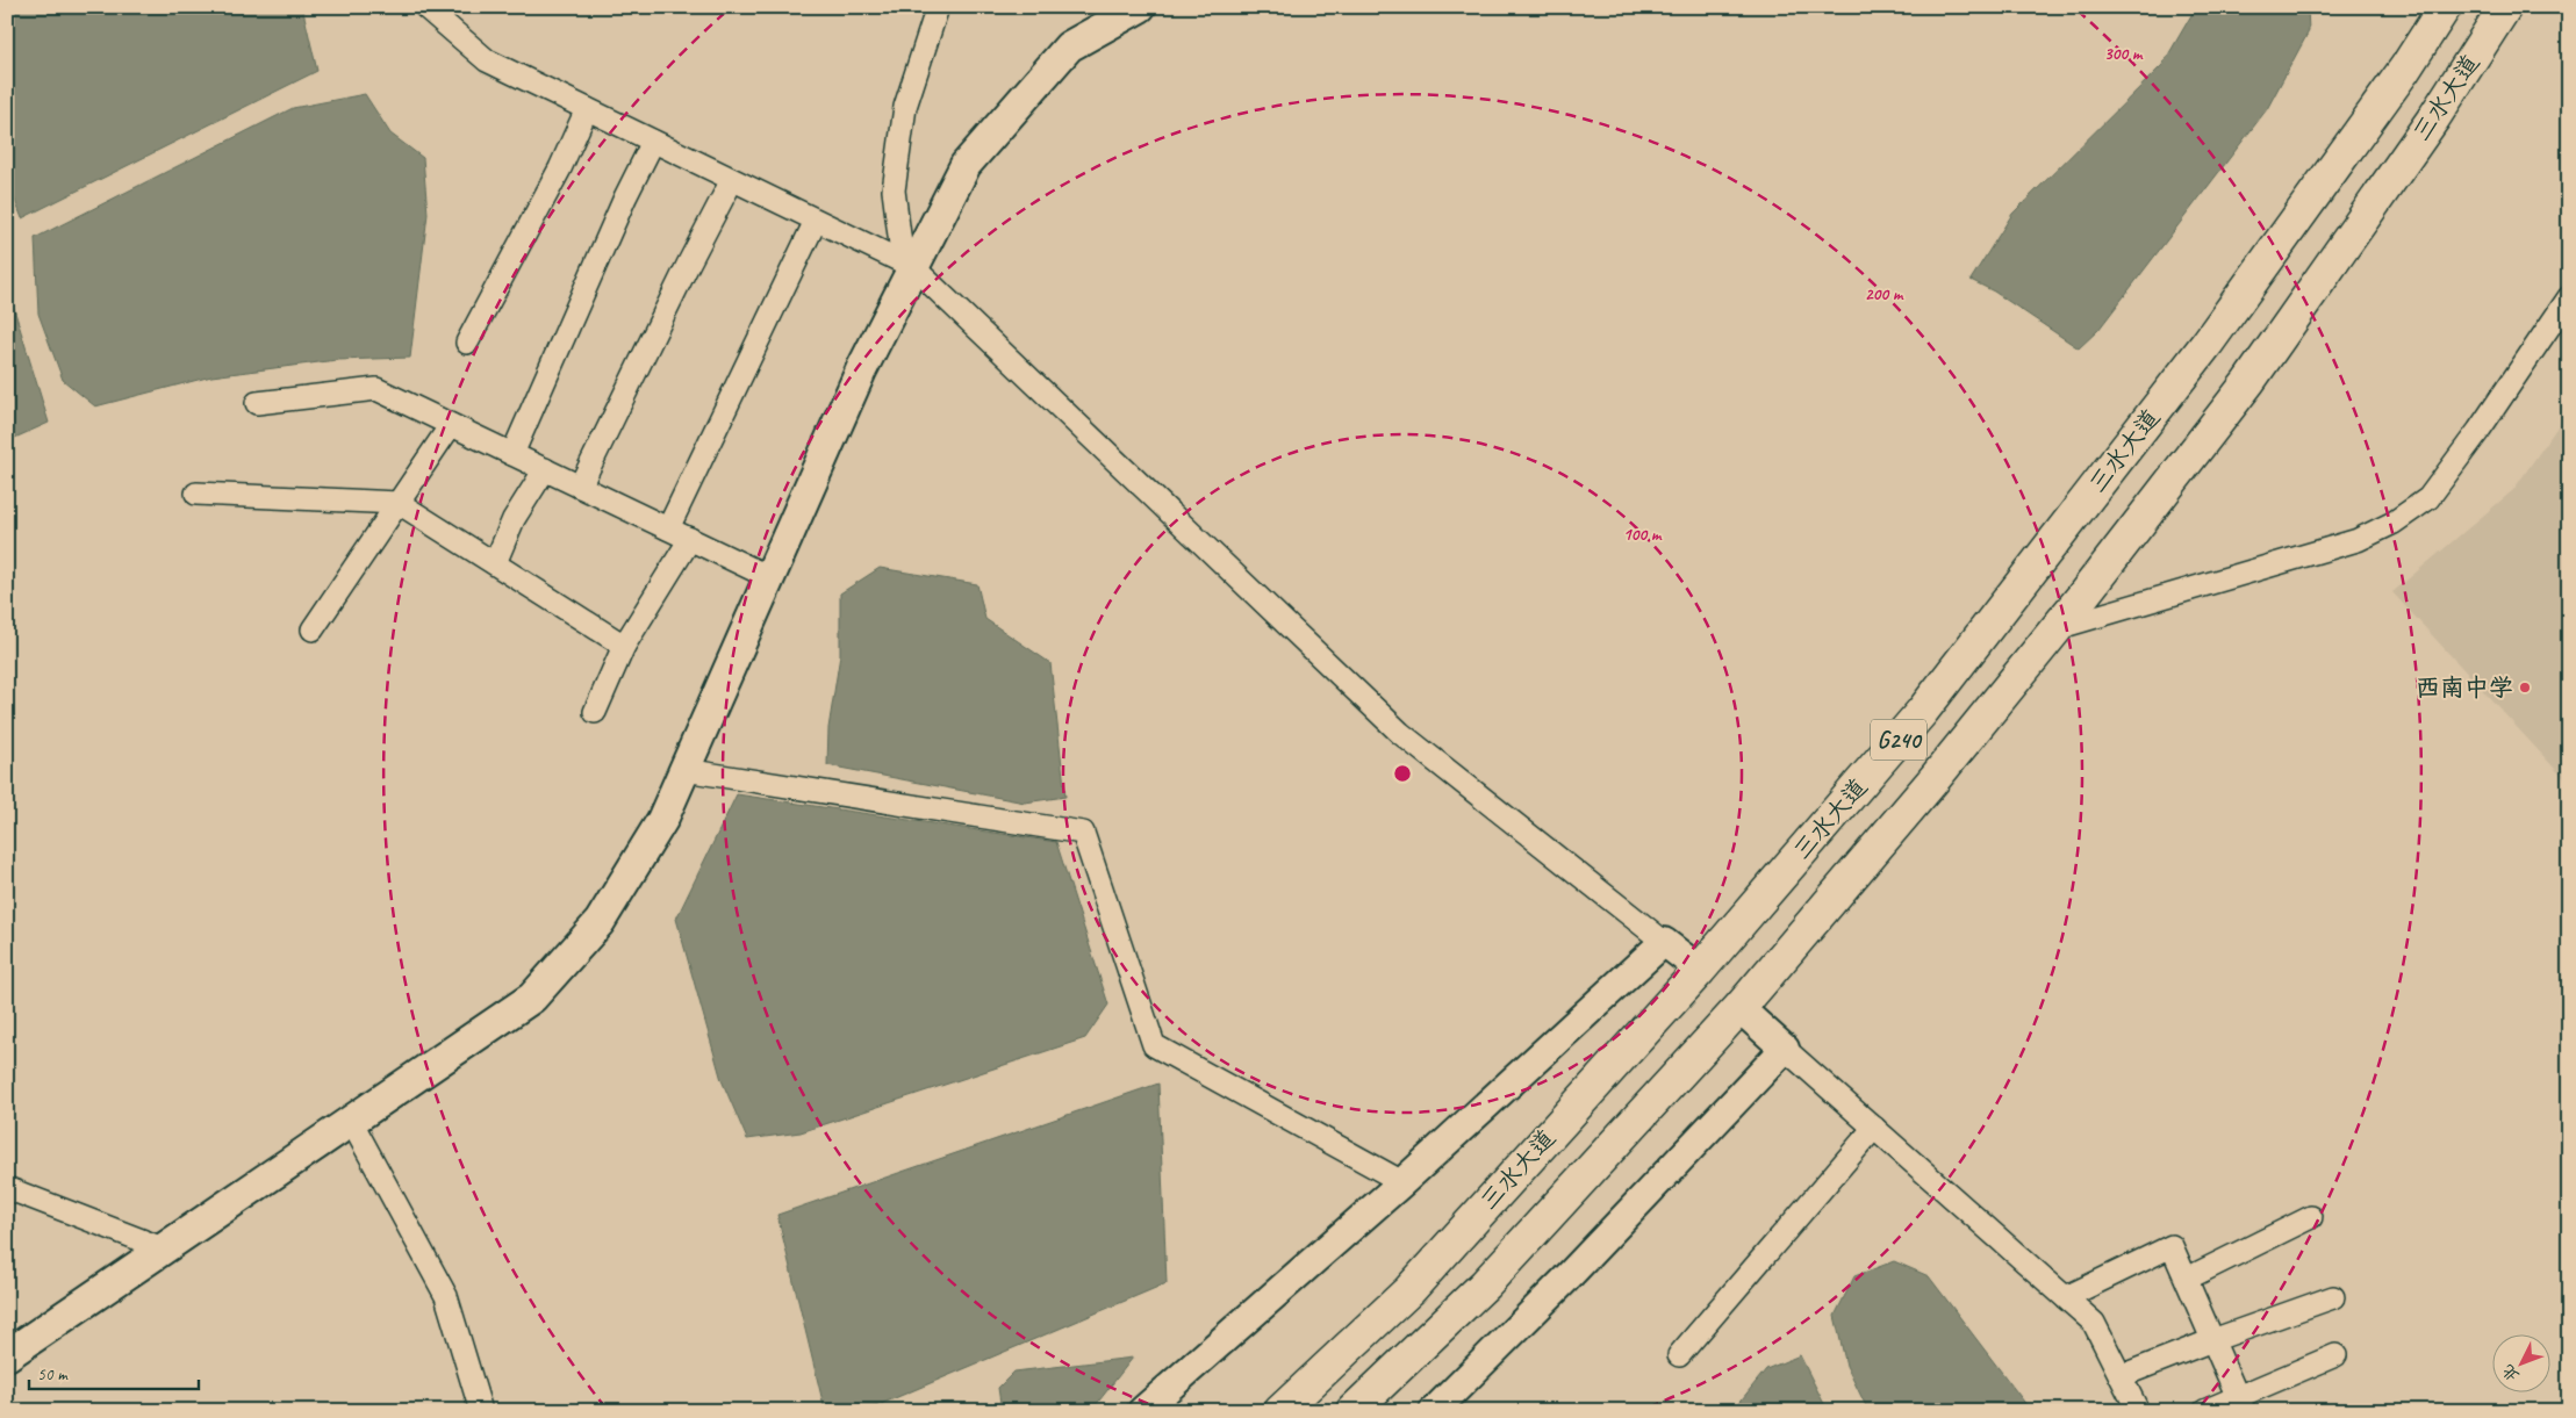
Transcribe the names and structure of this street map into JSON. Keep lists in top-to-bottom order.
{
  "streets": {
    "highway": ["三水大道", "G240"]
  },
  "places": ["西南中学"],
  "scale_bar": "50 m",
  "north": "bottom left",
  "rings": ["300 m", "200 m", "100 m"]
}
